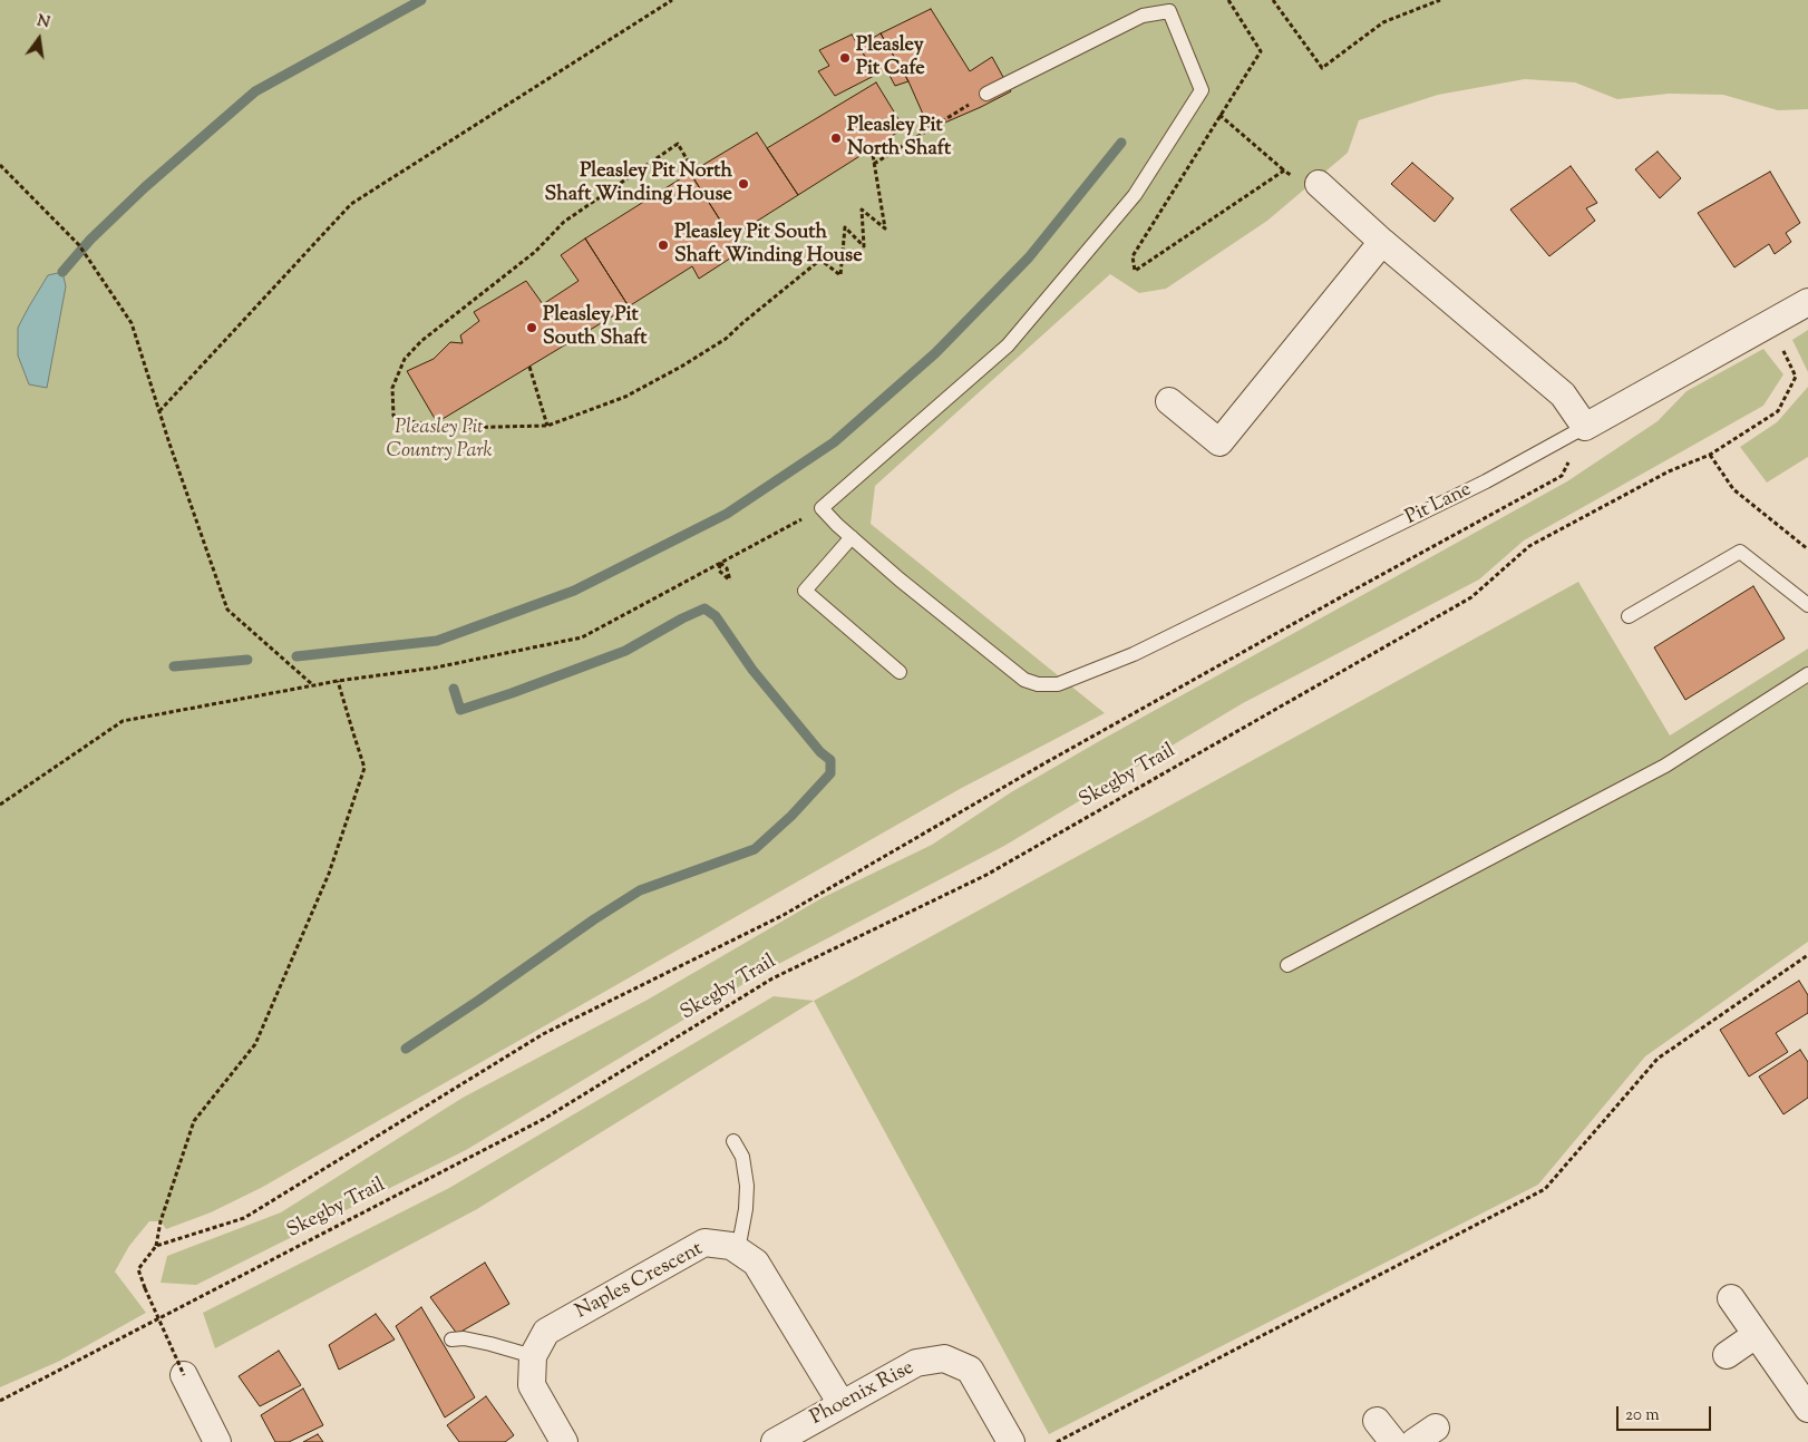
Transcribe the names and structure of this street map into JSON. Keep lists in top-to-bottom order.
{
  "streets": {
    "street": ["Pit Lane", "Naples Crescent", "Phoenix Rise"],
    "path": ["Skegby Trail"]
  },
  "crossings": [
    ["Naples Crescent", "Phoenix Rise"]
  ],
  "parks": ["Pleasley Pit Country Park"],
  "places": [
    "Pleasley Pit Cafe",
    "Pleasley Pit North Shaft",
    "Pleasley Pit North Shaft Winding House",
    "Pleasley Pit South Shaft Winding House",
    "Pleasley Pit South Shaft"
  ],
  "scale_bar": "20 m",
  "north": "top"
}
